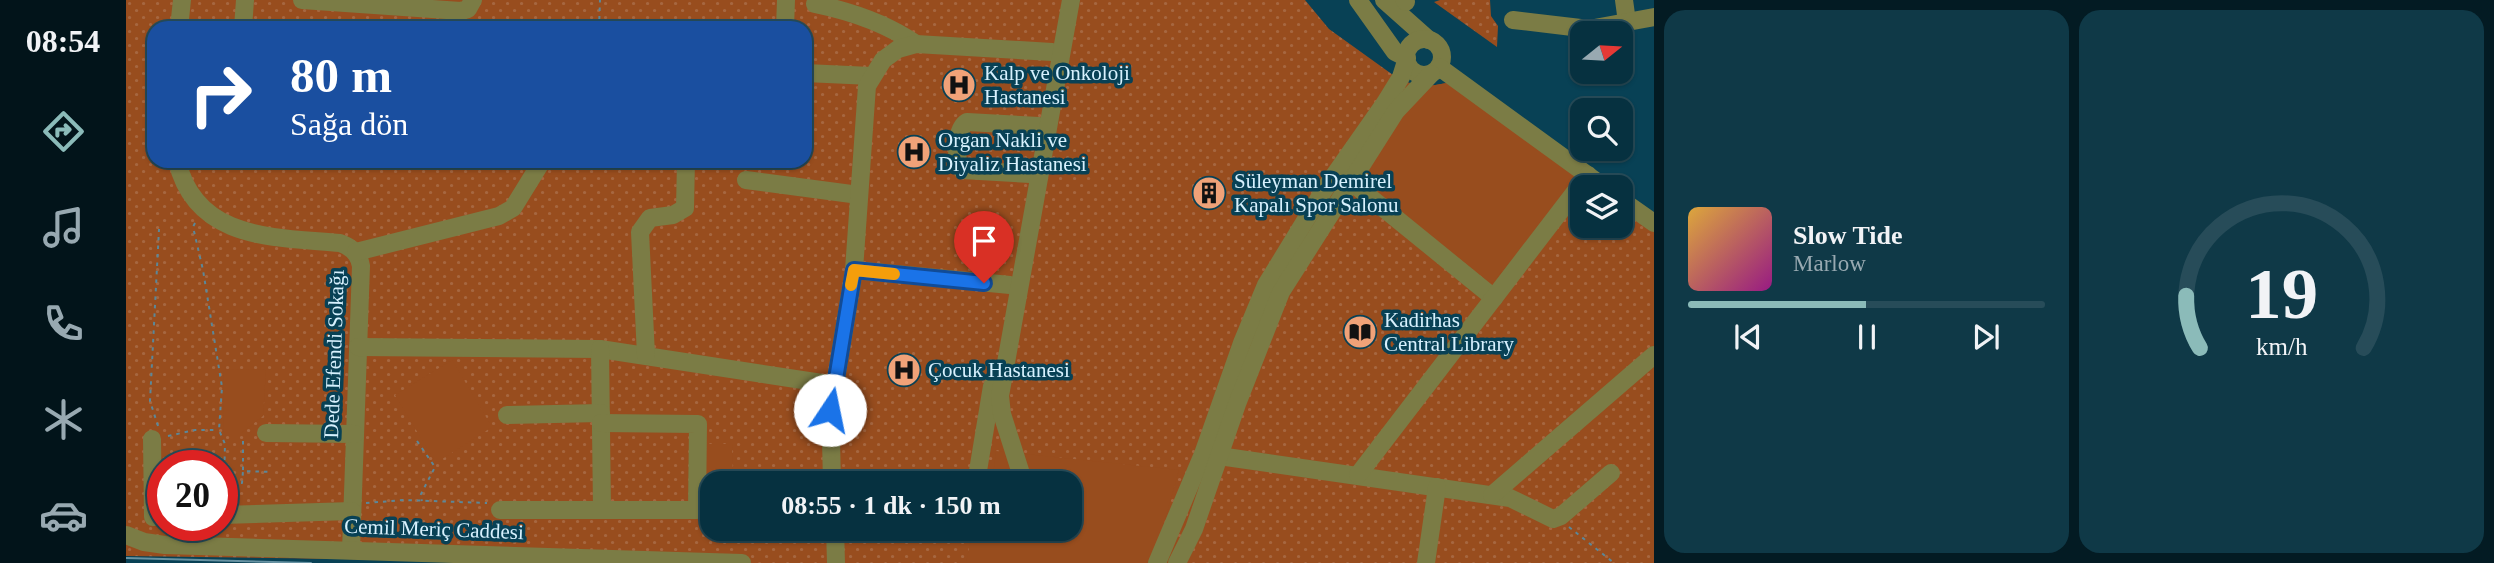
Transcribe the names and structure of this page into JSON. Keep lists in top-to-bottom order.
{
  "streets": {
    "street": ["Dede Efendi Sokağı", "Cemil Meriç Caddesi"]
  },
  "crossings": [
    ["Dede Efendi Sokağı", "Cemil Meriç Caddesi"]
  ],
  "places": {
    "hospital": ["Kalp ve Onkoloji Hastanesi", "Organ Nakli ve Diyaliz Hastanesi", "Çocuk Hastanesi"],
    "building": ["Süleyman Demirel Kapalı Spor Salonu"],
    "library": ["Kadirhas Central Library"]
  },
  "north": "right",
  "page": {
    "tabs": "08:54",
    "turn": ["80 m", "Sağa dön"],
    "song": ["Slow Tide", "Marlow"],
    "limit": "20",
    "trip": "08:55 · 1 dk · 150 m",
    "gauge": ["19", "km/h"]
  }
}
